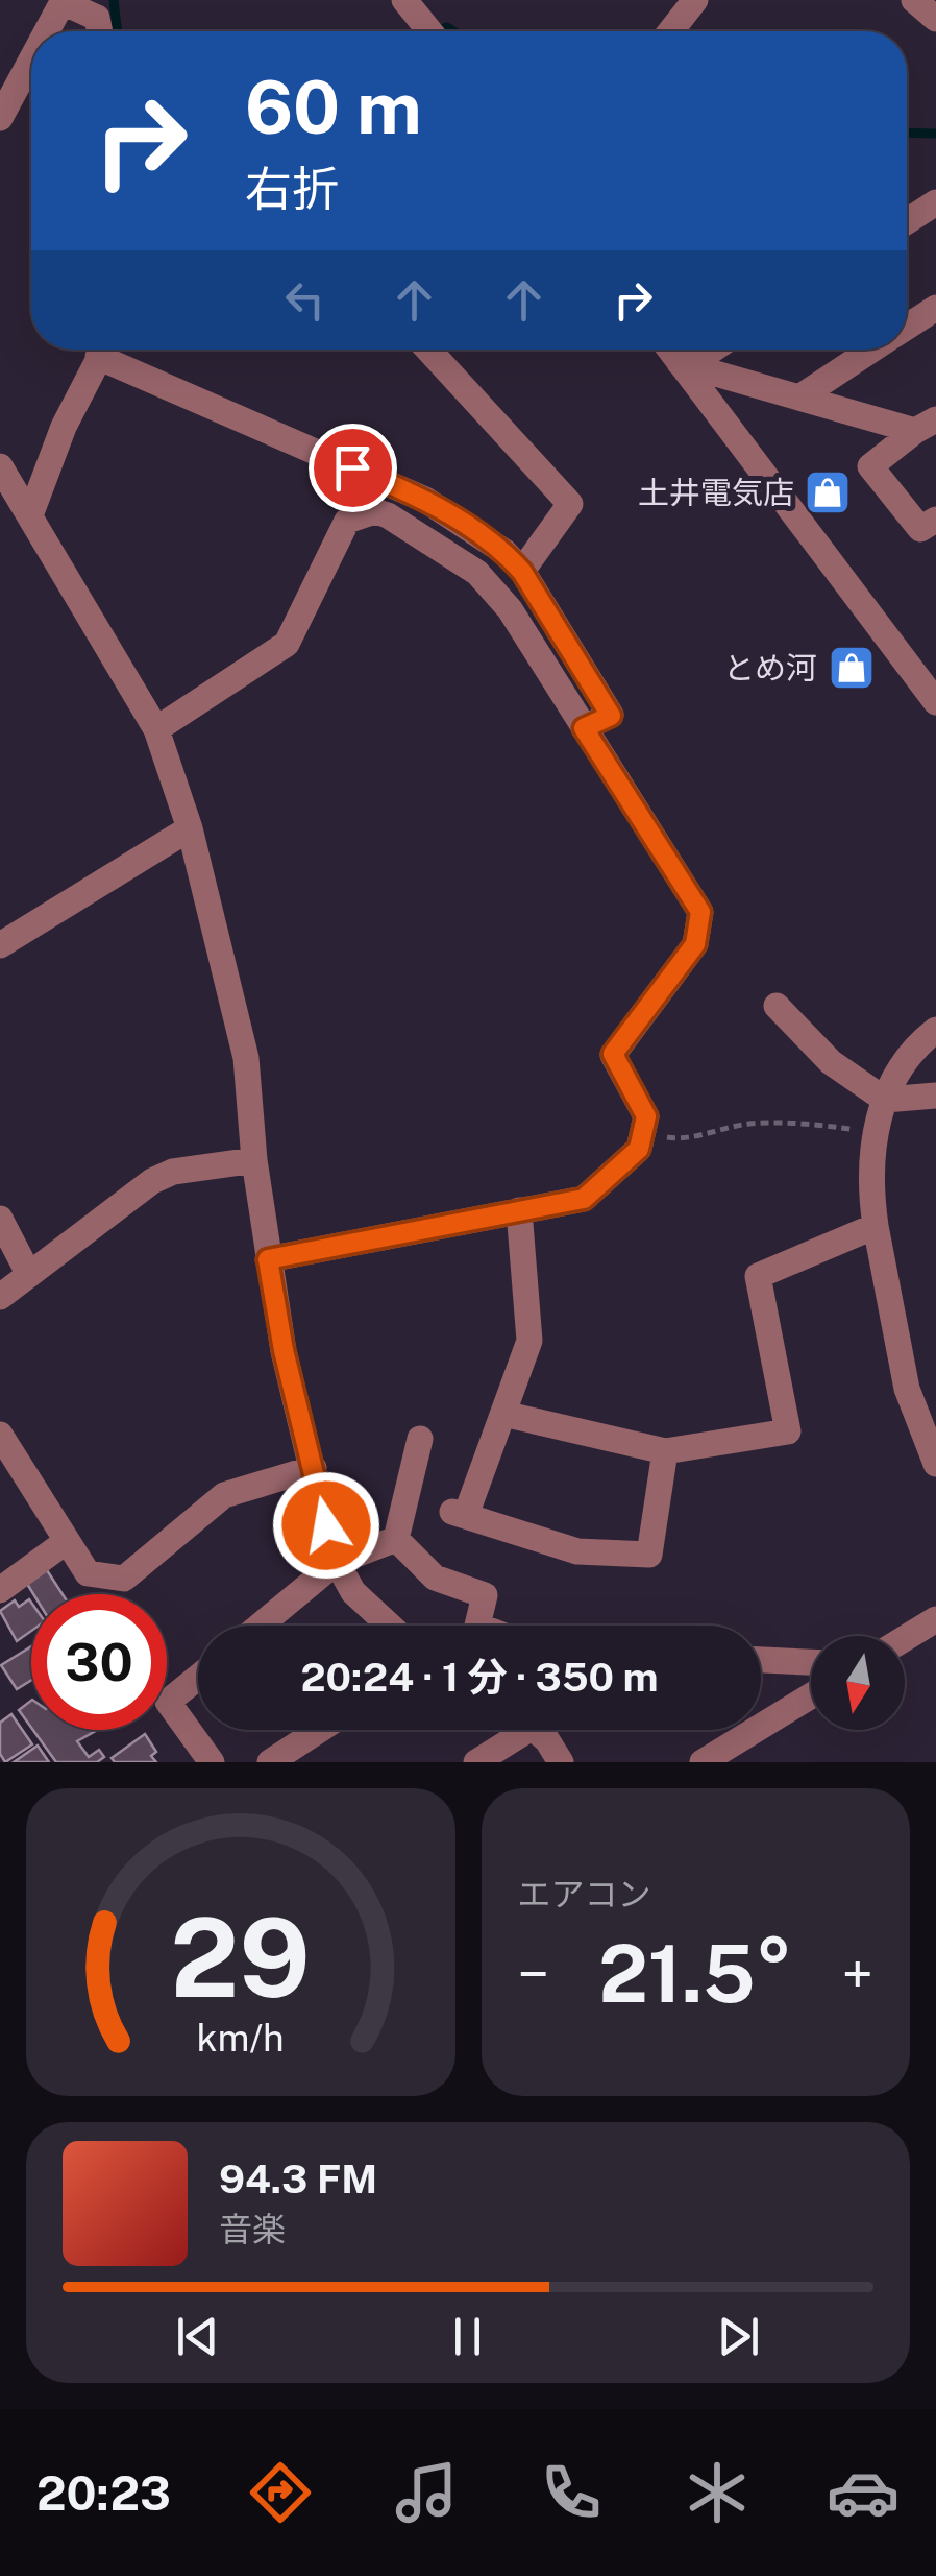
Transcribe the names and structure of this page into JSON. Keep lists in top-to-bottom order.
{
  "places": {
    "shop": ["土井電気店", "とめ河"]
  },
  "north": "bottom",
  "page": {
    "turn": ["60 m", "右折"],
    "limit": "30",
    "trip": "20:24 · 1 分 · 350 m",
    "tile": "エアコン",
    "heat": ["−", "21.5°", "+"],
    "song": ["94.3 FM", "音楽"],
    "tabs": "20:23",
    "gauge": ["29", "km/h"]
  }
}
